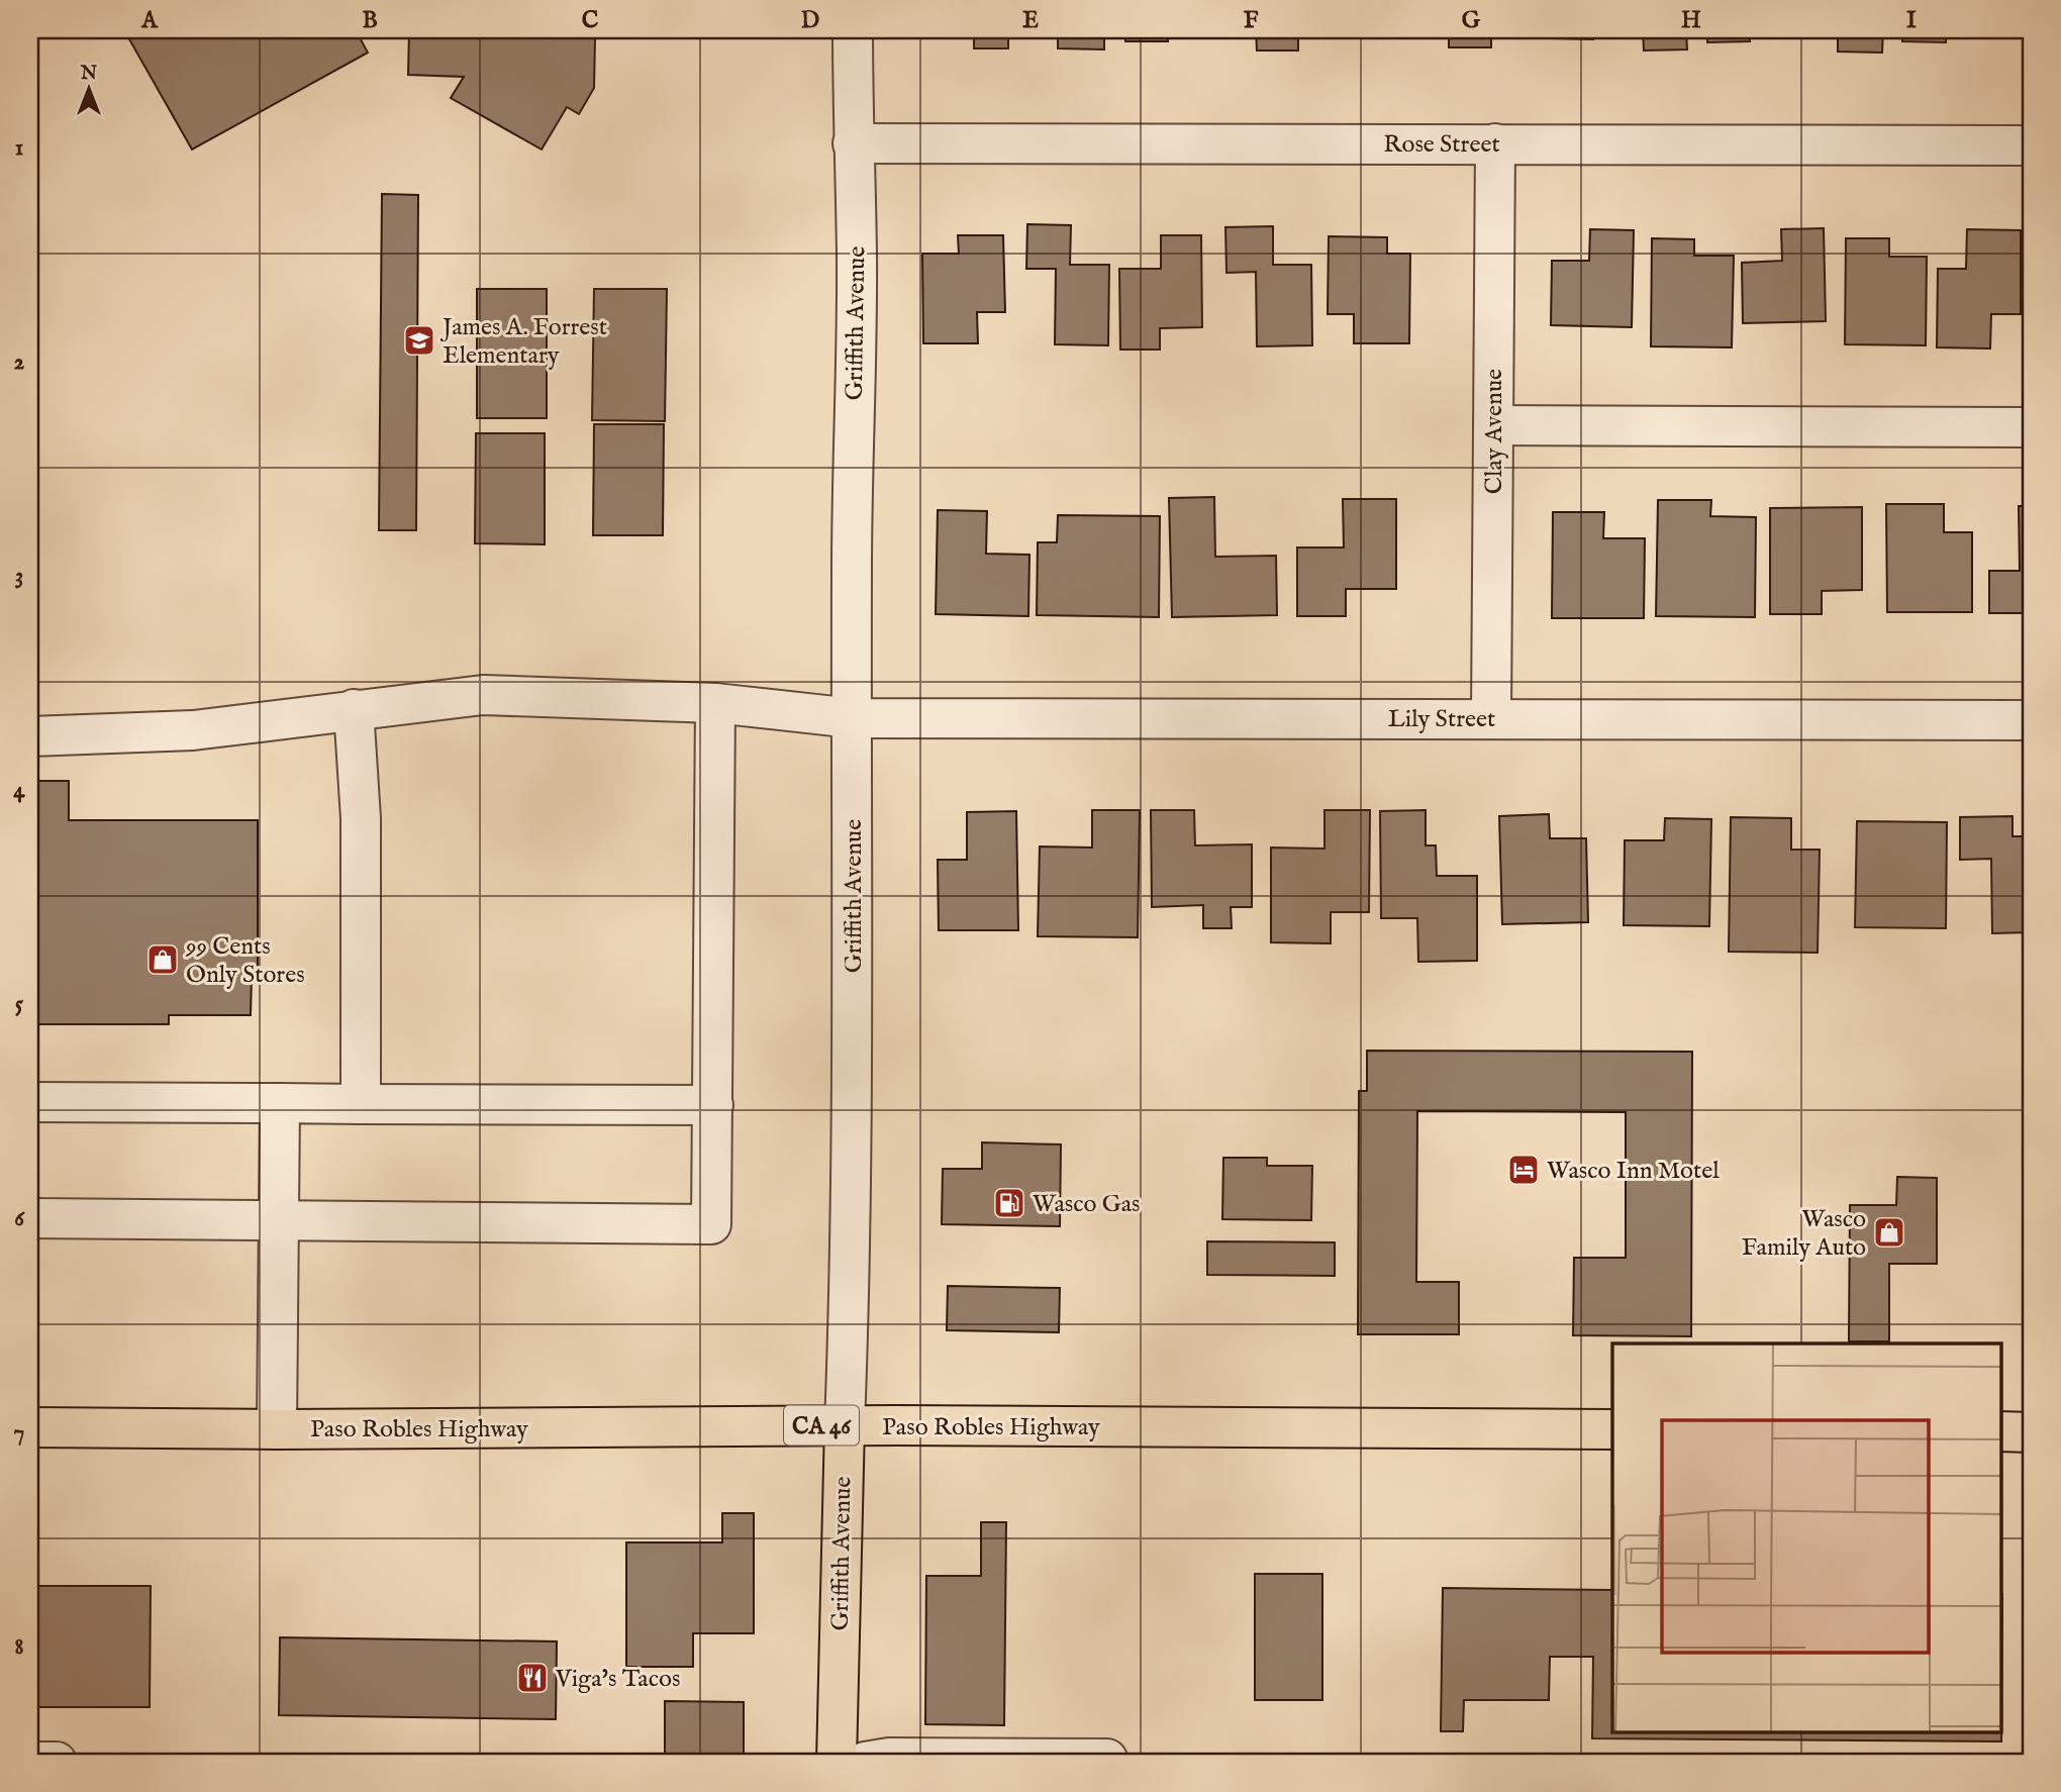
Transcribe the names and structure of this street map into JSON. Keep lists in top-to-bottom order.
{
  "streets": {
    "main road": ["Griffith Avenue", "CA 46", "Paso Robles Highway"],
    "street": ["Rose Street", "Clay Avenue", "Lily Street"]
  },
  "crossings": [
    ["Rose Street", "Griffith Avenue"],
    ["Rose Street", "Clay Avenue"],
    ["Griffith Avenue", "Lily Street"],
    ["Griffith Avenue", "Paso Robles Highway"],
    ["Clay Avenue", "Lily Street"]
  ],
  "places": {
    "school or university": ["James A. Forrest Elementary"],
    "shop": ["99 Cents Only Stores", "Wasco Family Auto"],
    "hotel": ["Wasco Inn Motel"],
    "fuel station": ["Wasco Gas"],
    "restaurant": ["Viga's Tacos"]
  },
  "north": "top",
  "grid": {
    "columns": [
      "A",
      "B",
      "C",
      "D",
      "E",
      "F",
      "G",
      "H",
      "I"
    ],
    "rows": [
      "1",
      "2",
      "3",
      "4",
      "5",
      "6",
      "7",
      "8"
    ]
  }
}
